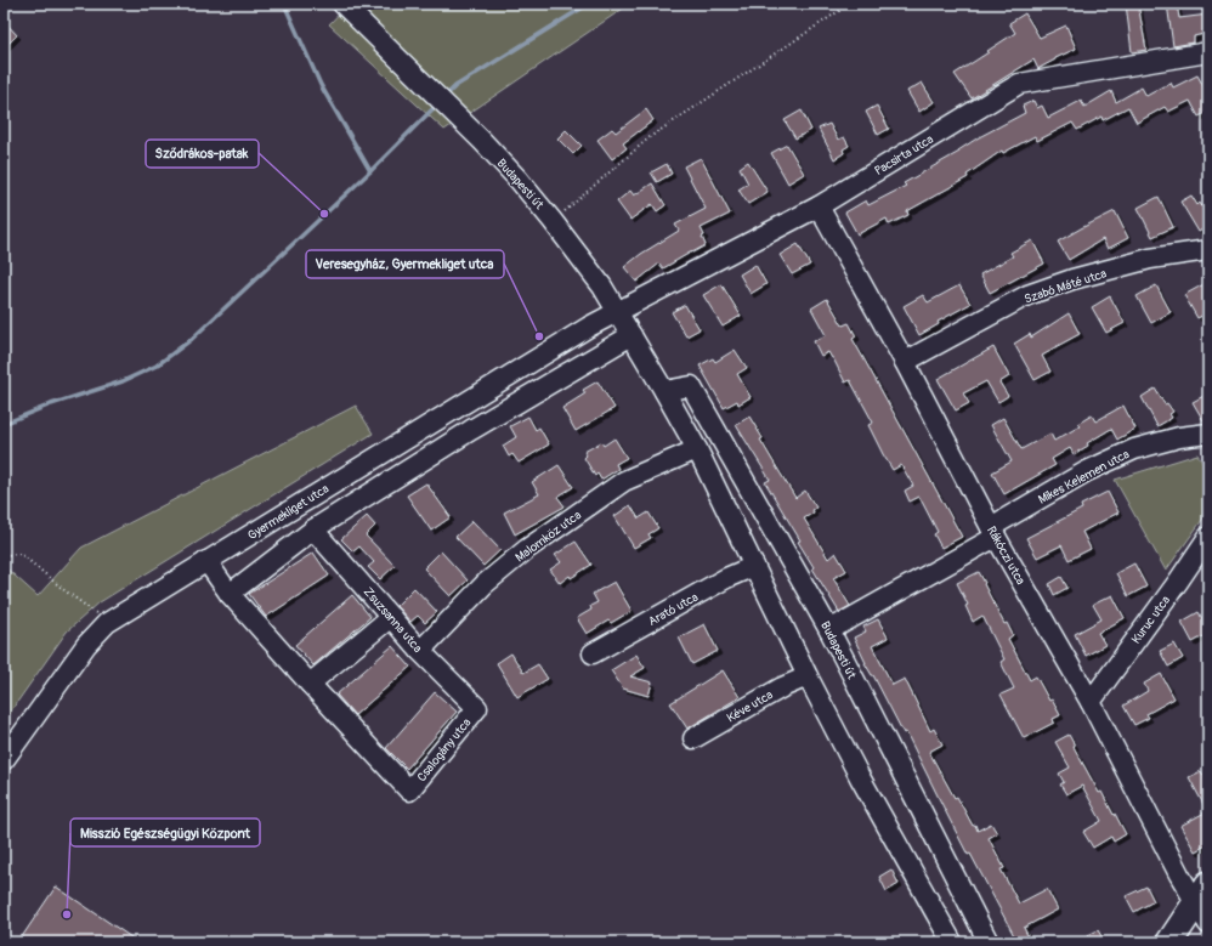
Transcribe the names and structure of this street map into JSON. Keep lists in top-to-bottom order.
{
  "streets": {
    "street": [
      "Pacsirta utca",
      "Budapesti út",
      "Szabó Máté utca",
      "Mikes Kelemen utca",
      "Gyermekliget utca",
      "Malomköz utca",
      "Rákóczi utca",
      "Arató utca",
      "Zsuzsanna utca",
      "Kuruc utca",
      "Kéve utca",
      "Csalogány utca"
    ]
  },
  "crossings": [
    ["Pacsirta utca", "Budapesti út"],
    ["Pacsirta utca", "Gyermekliget utca"],
    ["Pacsirta utca", "Rákóczi utca"],
    ["Budapesti út", "Mikes Kelemen utca"],
    ["Budapesti út", "Gyermekliget utca"],
    ["Budapesti út", "Malomköz utca"],
    ["Budapesti út", "Arató utca"],
    ["Budapesti út", "Kéve utca"],
    ["Szabó Máté utca", "Rákóczi utca"],
    ["Mikes Kelemen utca", "Rákóczi utca"],
    ["Malomköz utca", "Zsuzsanna utca"],
    ["Rákóczi utca", "Kuruc utca"],
    ["Zsuzsanna utca", "Csalogány utca"]
  ],
  "places": ["Sződrákos-patak", "Veresegyház, Gyermekliget utca", "Misszió Egészségügyi Központ"]
}
